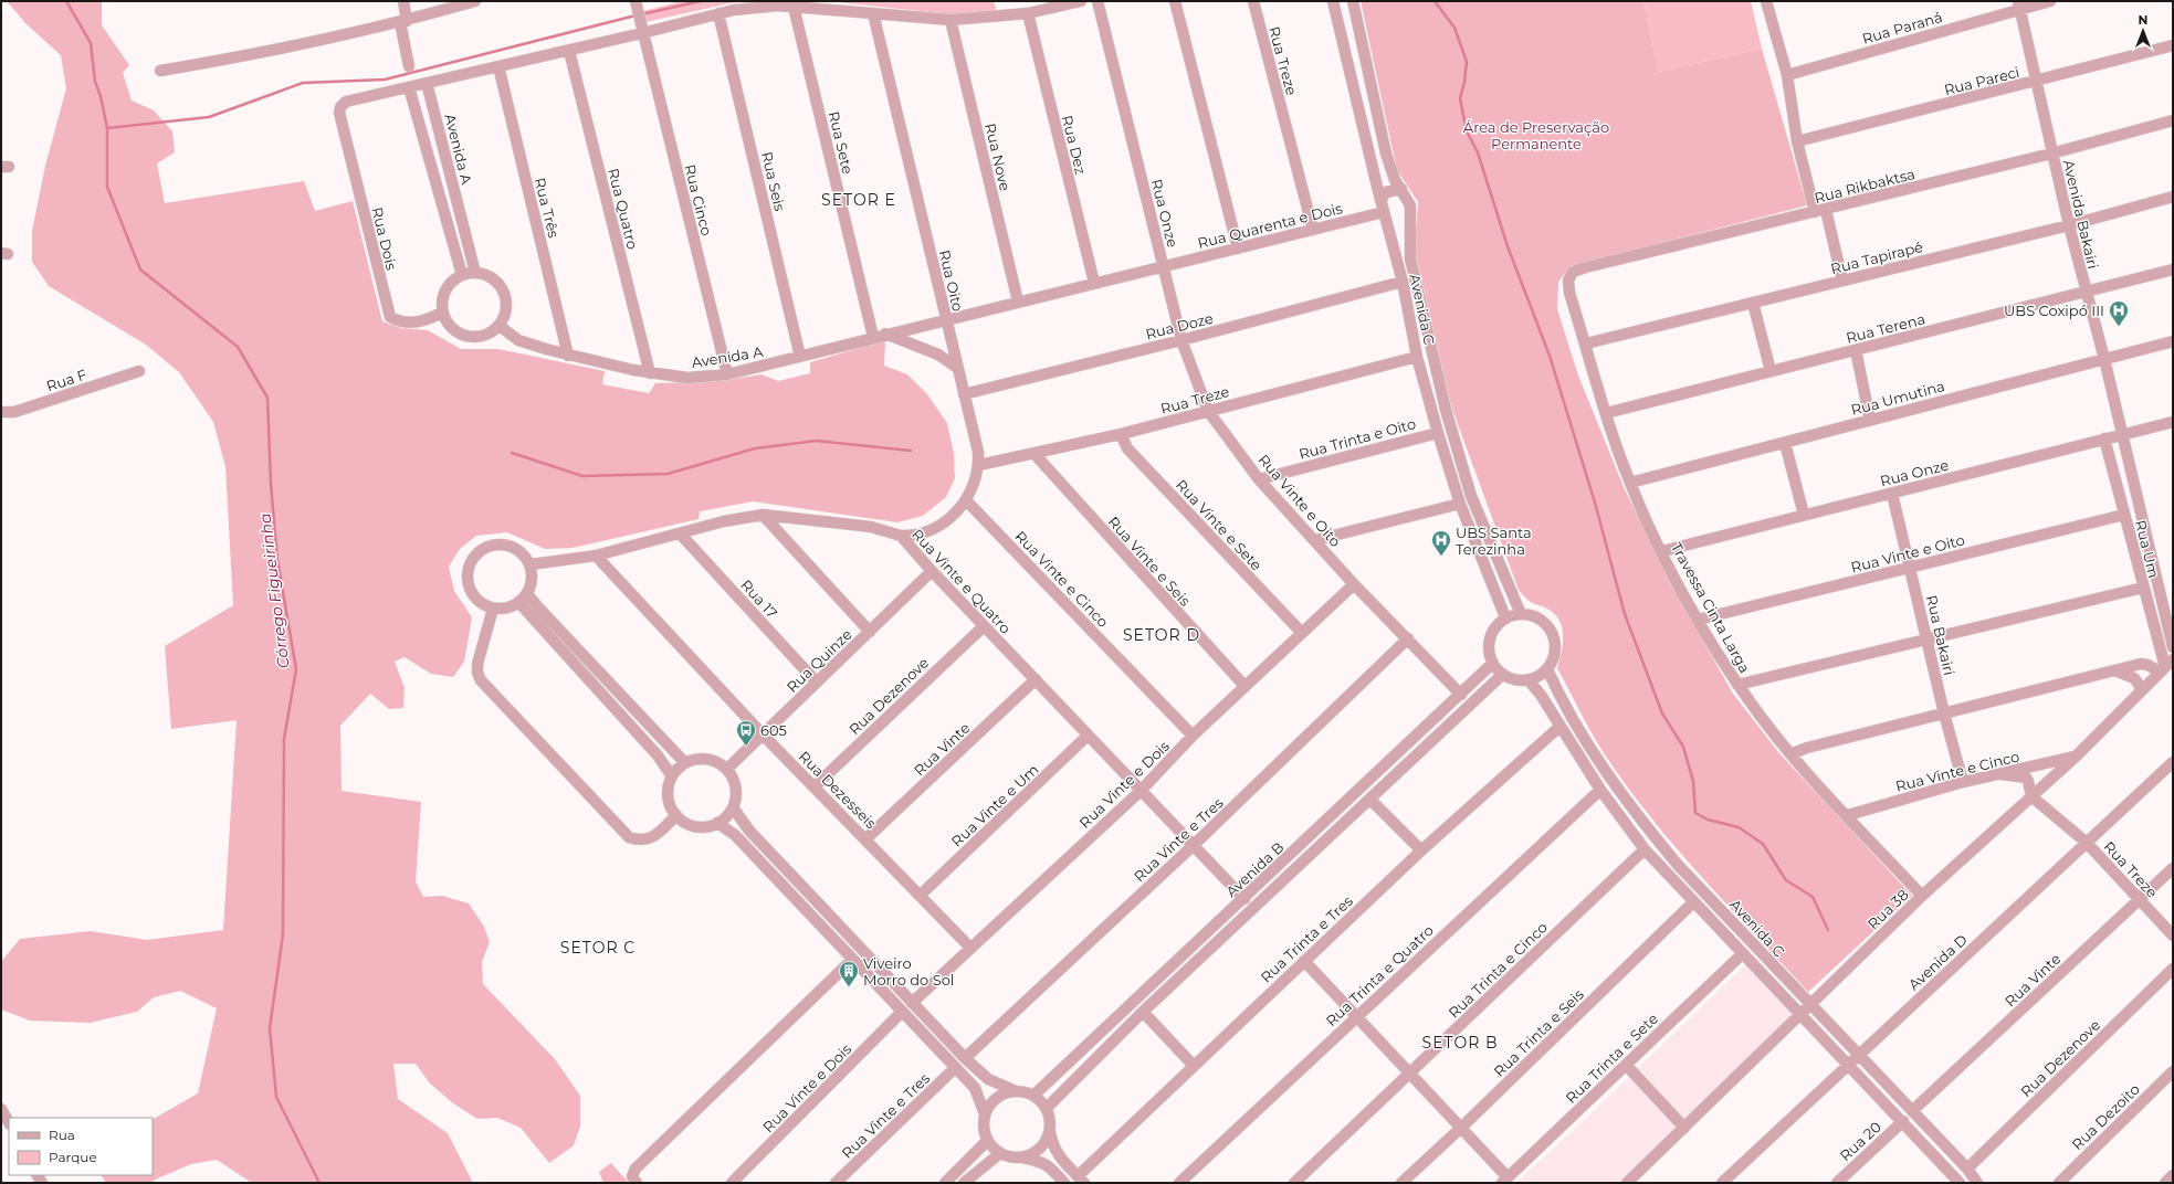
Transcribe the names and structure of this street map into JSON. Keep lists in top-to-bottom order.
{
  "streets": {
    "street": [
      "Rua Paraná",
      "Rua Treze",
      "Rua Pareci",
      "Rua Sete",
      "Rua Dez",
      "Avenida A",
      "Rua Nove",
      "Rua Seis",
      "Rua Rikbaktsa",
      "Rua Cinco",
      "Rua Três",
      "Rua Quatro",
      "Rua Onze",
      "Avenida Bakairi",
      "Rua Quarenta e Dois",
      "Rua Dois",
      "Rua Tapirapé",
      "Rua Oito",
      "Avenida C",
      "Rua Doze",
      "Rua Terena",
      "Rua F",
      "Rua Umutina",
      "Rua Trinta e Oito",
      "Rua Vinte e Oito",
      "Rua Vinte e Sete",
      "Rua Um",
      "Rua Vinte e Seis",
      "Rua Vinte e Cinco",
      "Rua Vinte e Quatro",
      "Rua 17",
      "Travessa Cinta Larga",
      "Rua Bakairi",
      "Rua Quinze",
      "Rua Dezenove",
      "Rua Vinte",
      "Rua Vinte e Dois",
      "Rua Dezesseis",
      "Rua Vinte e Um",
      "Rua Vinte e Tres",
      "Avenida B",
      "Rua 38",
      "Rua Trinta e Tres",
      "Avenida D",
      "Rua Trinta e Cinco",
      "Rua Trinta e Quatro",
      "Rua Trinta e Seis",
      "Rua Trinta e Sete",
      "Rua Dezoito",
      "Rua 20"
    ]
  },
  "crossings": [
    ["Rua Paraná", "Avenida Bakairi"],
    ["Rua Treze", "Rua Quarenta e Dois"],
    ["Rua Treze", "Rua Oito"],
    ["Rua Treze", "Avenida C"],
    ["Rua Treze", "Rua Vinte e Oito"],
    ["Rua Treze", "Rua Vinte e Sete"],
    ["Rua Treze", "Rua Vinte e Seis"],
    ["Rua Treze", "Rua Vinte"],
    ["Rua Treze", "Rua 38"],
    ["Rua Treze", "Avenida D"],
    ["Rua Pareci", "Avenida Bakairi"],
    ["Rua Sete", "Avenida A"],
    ["Rua Dez", "Rua Onze"],
    ["Avenida A", "Rua Seis"],
    ["Avenida A", "Rua Cinco"],
    ["Avenida A", "Rua Três"],
    ["Avenida A", "Rua Quatro"],
    ["Avenida A", "Rua Onze"],
    ["Avenida A", "Rua Dois"],
    ["Avenida A", "Rua Oito"],
    ["Rua Nove", "Rua Onze"],
    ["Rua Rikbaktsa", "Avenida Bakairi"],
    ["Rua Rikbaktsa", "Travessa Cinta Larga"],
    ["Rua Onze", "Avenida Bakairi"],
    ["Rua Onze", "Rua Quarenta e Dois"],
    ["Rua Onze", "Rua Oito"],
    ["Rua Onze", "Rua Vinte e Oito"],
    ["Rua Onze", "Rua Um"],
    ["Rua Onze", "Travessa Cinta Larga"],
    ["Rua Onze", "Rua Bakairi"],
    ["Avenida Bakairi", "Rua Tapirapé"],
    ["Avenida Bakairi", "Rua Terena"],
    ["Avenida Bakairi", "Rua Umutina"],
    ["Avenida Bakairi", "Rua Um"],
    ["Rua Quarenta e Dois", "Avenida C"],
    ["Rua Quarenta e Dois", "Rua Vinte e Oito"],
    ["Rua Tapirapé", "Travessa Cinta Larga"],
    ["Rua Oito", "Rua Doze"],
    ["Rua Oito", "Rua Vinte e Cinco"],
    ["Rua Oito", "Rua Vinte e Quatro"],
    ["Avenida C", "Rua Doze"],
    ["Avenida C", "Rua Trinta e Oito"],
    ["Avenida C", "Rua Dezenove"],
    ["Avenida C", "Rua Vinte"],
    ["Avenida C", "Avenida B"],
    ["Avenida C", "Rua 38"],
    ["Avenida C", "Rua Trinta e Tres"],
    ["Avenida C", "Avenida D"],
    ["Avenida C", "Rua Trinta e Cinco"],
    ["Avenida C", "Rua Trinta e Quatro"],
    ["Avenida C", "Rua Trinta e Seis"],
    ["Avenida C", "Rua Trinta e Sete"],
    ["Avenida C", "Rua 20"],
    ["Rua Doze", "Rua Vinte e Oito"],
    ["Rua Terena", "Travessa Cinta Larga"],
    ["Rua Umutina", "Travessa Cinta Larga"],
    ["Rua Trinta e Oito", "Rua Vinte e Oito"],
    ["Rua Vinte e Oito", "Rua Um"],
    ["Rua Vinte e Oito", "Travessa Cinta Larga"],
    ["Rua Vinte e Oito", "Rua Bakairi"],
    ["Rua Vinte e Oito", "Rua Vinte e Dois"],
    ["Rua Vinte e Oito", "Rua Vinte e Tres"],
    ["Rua Vinte e Oito", "Avenida B"],
    ["Rua Vinte e Sete", "Rua Vinte e Dois"],
    ["Rua Um", "Rua 38"],
    ["Rua Vinte e Seis", "Rua Vinte e Dois"],
    ["Rua Vinte e Cinco", "Travessa Cinta Larga"],
    ["Rua Vinte e Cinco", "Rua Bakairi"],
    ["Rua Vinte e Cinco", "Rua Vinte e Dois"],
    ["Rua Vinte e Cinco", "Rua 38"],
    ["Rua Vinte e Quatro", "Rua 17"],
    ["Rua Vinte e Quatro", "Rua Quinze"],
    ["Rua Vinte e Quatro", "Rua Dezenove"],
    ["Rua Vinte e Quatro", "Rua Vinte"],
    ["Rua Vinte e Quatro", "Rua Vinte e Dois"],
    ["Rua Vinte e Quatro", "Rua Dezesseis"],
    ["Rua Vinte e Quatro", "Rua Vinte e Um"],
    ["Rua Vinte e Quatro", "Rua Vinte e Tres"],
    ["Rua Vinte e Quatro", "Avenida B"],
    ["Rua 17", "Rua Quinze"],
    ["Travessa Cinta Larga", "Rua 38"],
    ["Rua Quinze", "Rua Dezesseis"],
    ["Rua Dezenove", "Rua Dezesseis"],
    ["Rua Vinte", "Rua Dezesseis"],
    ["Rua Vinte e Dois", "Rua Dezesseis"],
    ["Rua Dezesseis", "Rua Vinte e Um"]
  ],
  "districts": [
    "SETOR E",
    "SETOR D",
    "SETOR C",
    "SETOR B"
  ],
  "water": ["Córrego Figueirinha"],
  "parks": ["Área de Preservação Permanente"],
  "places": {
    "hospital": ["UBS Coxipó III", "UBS Santa Terezinha"],
    "bus stop": ["605"],
    "building": ["Viveiro Morro do Sol"]
  },
  "legend": ["Rua", "Parque"],
  "north": "top"
}
